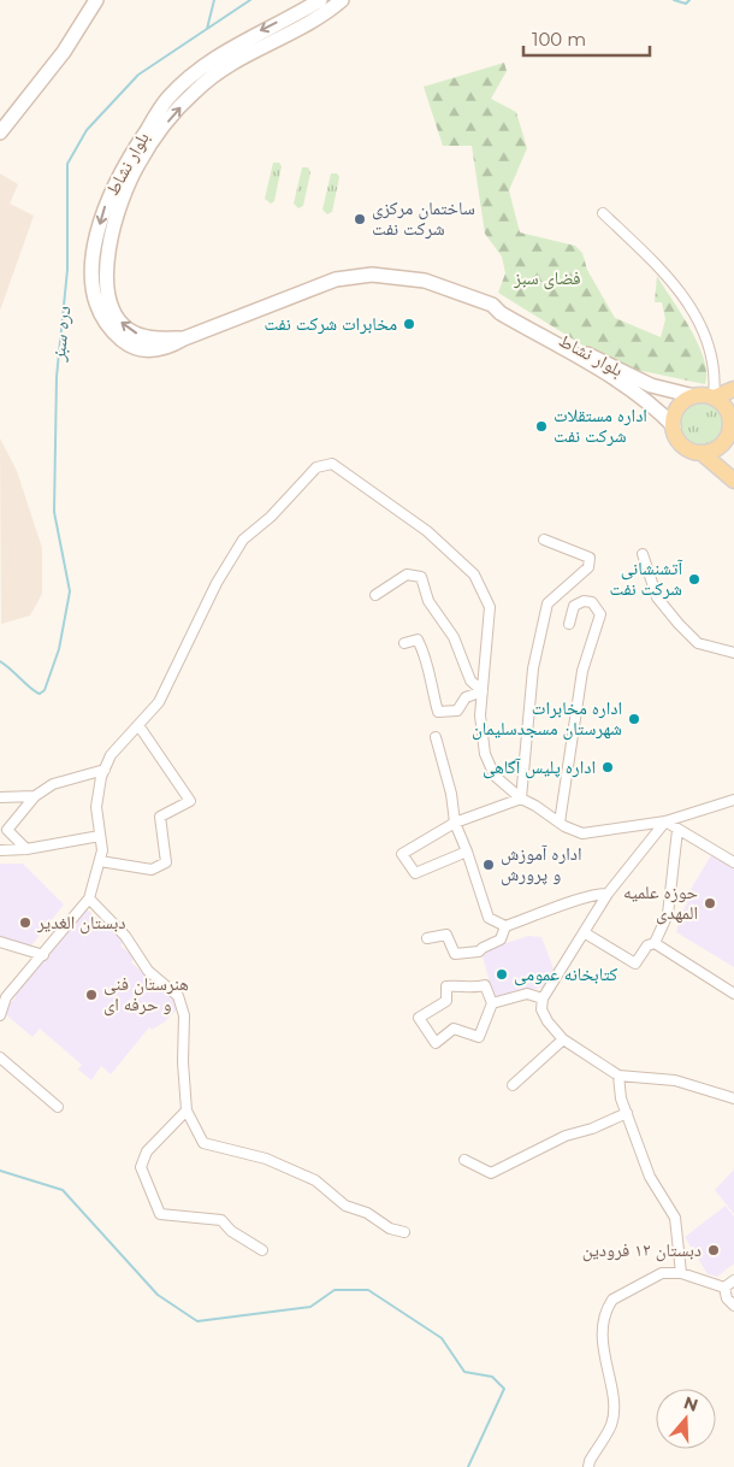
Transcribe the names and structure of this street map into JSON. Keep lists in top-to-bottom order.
{
  "streets": {
    "main road": ["بلوار نشاط"]
  },
  "water": ["دره سبز"],
  "parks": ["فضای سبز"],
  "places": [
    "ساختمان مرکزی شرکت نفت",
    "مخابرات شرکت نفت",
    "اداره مستقلات شرکت نفت",
    "آتشنشانی شرکت نفت",
    "اداره مخابرات شهرستان مسجدسلیمان",
    "اداره پلیس آگاهی",
    "اداره آموزش و پرورش",
    "حوزه علمیه المهدی",
    "دبستان الغدیر",
    "کتابخانه عمومی",
    "هنرستان فنی و حرفه ای",
    "دبستان ۱۲ فرودین"
  ],
  "scale_bar": "100 m",
  "north": "top"
}
